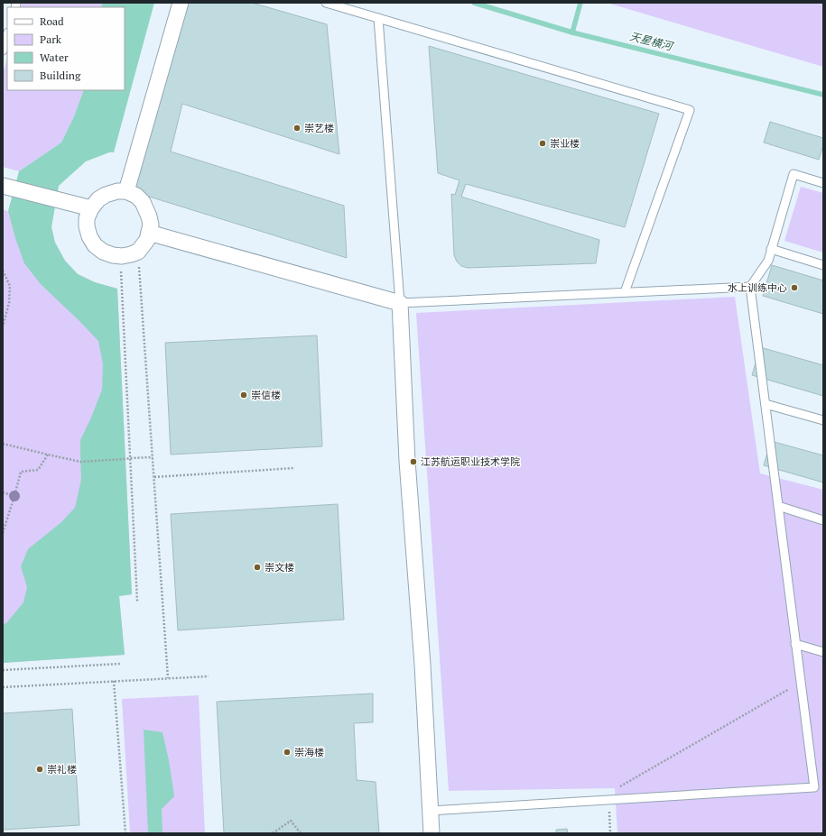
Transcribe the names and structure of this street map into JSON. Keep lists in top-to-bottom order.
{
  "water": ["天星横河"],
  "places": [
    "崇艺楼",
    "崇业楼",
    "水上训练中心",
    "崇信楼",
    "江苏航运职业技术学院",
    "崇文楼",
    "崇海楼",
    "崇礼楼"
  ],
  "legend": [
    "Road",
    "Park",
    "Water",
    "Building"
  ]
}
